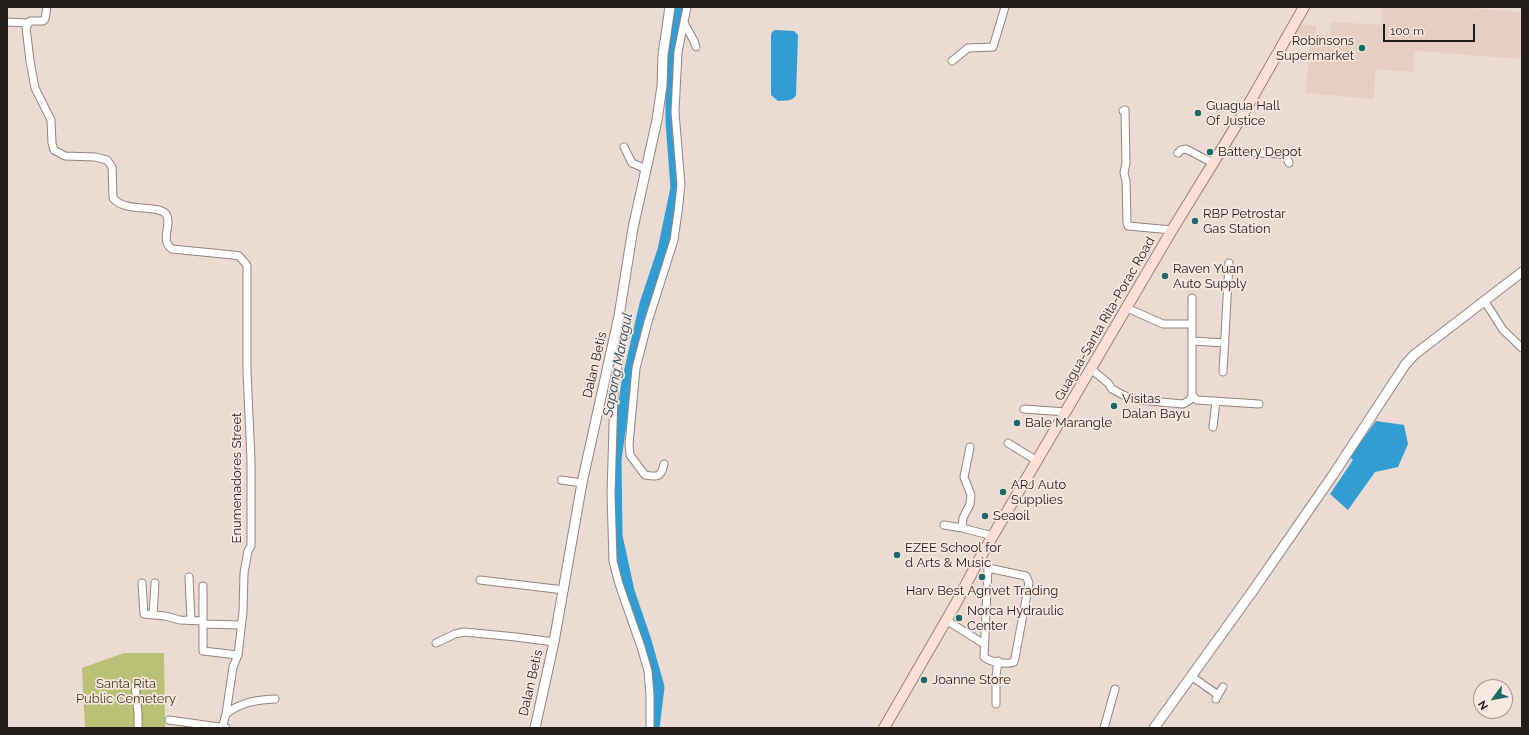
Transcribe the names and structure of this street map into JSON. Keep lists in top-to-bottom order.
{
  "streets": {
    "main road": ["Guagua-Santa Rita-Porac Road"],
    "street": ["Dalan Betis", "Enumenadores Street"]
  },
  "water": ["Sapang Maragul"],
  "parks": ["Santa Rita Public Cemetery"],
  "places": [
    "Robinsons Supermarket",
    "Guagua Hall Of Justice",
    "Battery Depot",
    "RBP Petrostar Gas Station",
    "Raven Yuan Auto Supply",
    "Visitas Dalan Bayu",
    "Bale Marangle",
    "ARJ Auto Supplies",
    "Seaoil",
    "EZEE School for d Arts & Music",
    "Harv Best Agrivet Trading",
    "Norca Hydraulic Center",
    "Joanne Store"
  ],
  "scale_bar": "100 m",
  "north": "bottom left"
}
